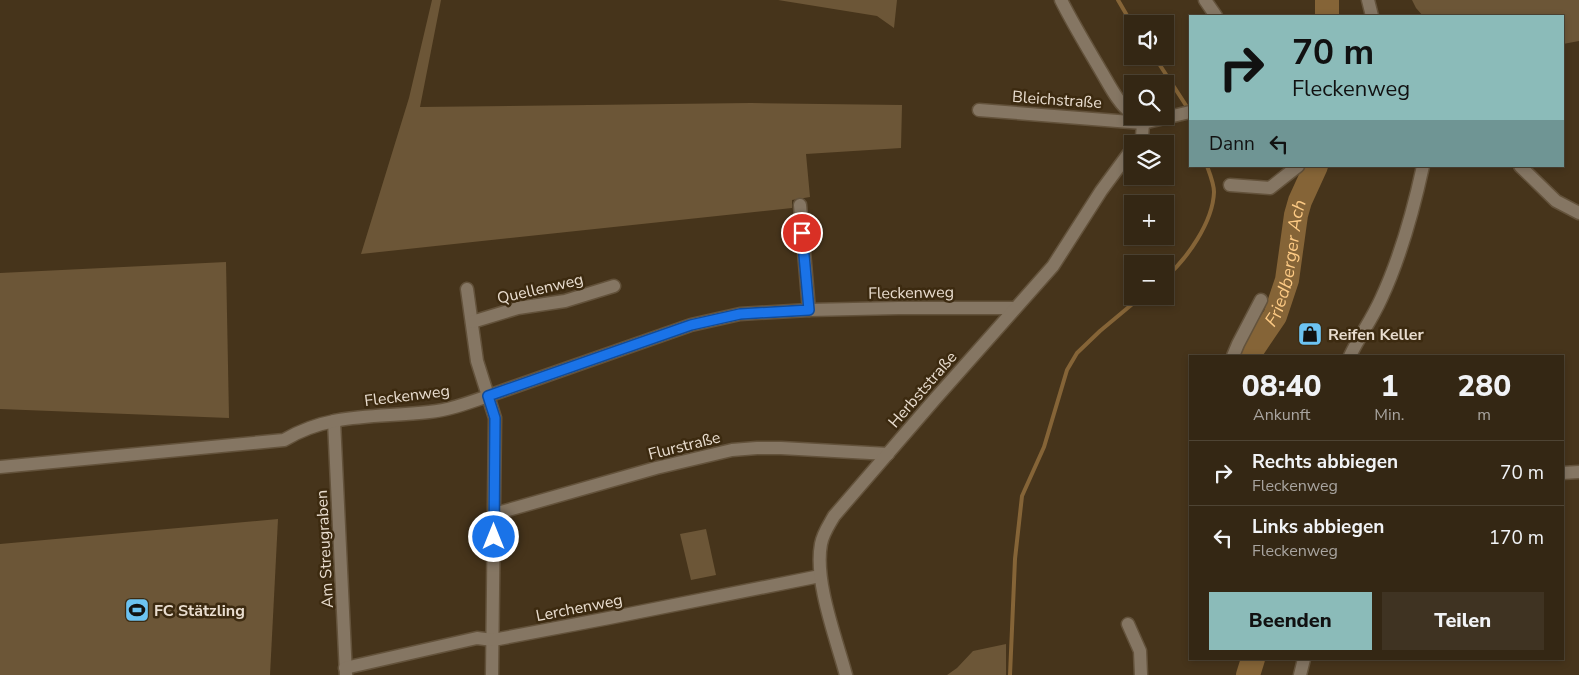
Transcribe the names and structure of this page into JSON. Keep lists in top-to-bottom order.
{
  "streets": {
    "street": [
      "Bleichstraße",
      "Quellenweg",
      "Fleckenweg",
      "Herbststraße",
      "Flurstraße",
      "Am Streugraben",
      "Lerchenweg"
    ]
  },
  "crossings": [
    ["Fleckenweg", "Herbststraße"],
    ["Fleckenweg", "Am Streugraben"],
    ["Herbststraße", "Flurstraße"],
    ["Herbststraße", "Lerchenweg"],
    ["Am Streugraben", "Lerchenweg"]
  ],
  "water": ["Friedberger Ach"],
  "places": {
    "shop": ["Reifen Keller"],
    "sports": ["FC Stätzling"]
  },
  "page": {
    "map_buttons": ["+", "−"],
    "turn": ["70 m", "Fleckenweg"],
    "then": "Dann",
    "eta": [
      "08:40",
      "Ankunft",
      "1",
      "Min.",
      "280",
      "m"
    ],
    "list": [
      {
        "name": "Rechts abbiegen",
        "note": "Fleckenweg",
        "value": "70 m"
      },
      {
        "name": "Links abbiegen",
        "note": "Fleckenweg",
        "value": "170 m"
      }
    ],
    "buttons": ["Beenden", "Teilen"]
  }
}
